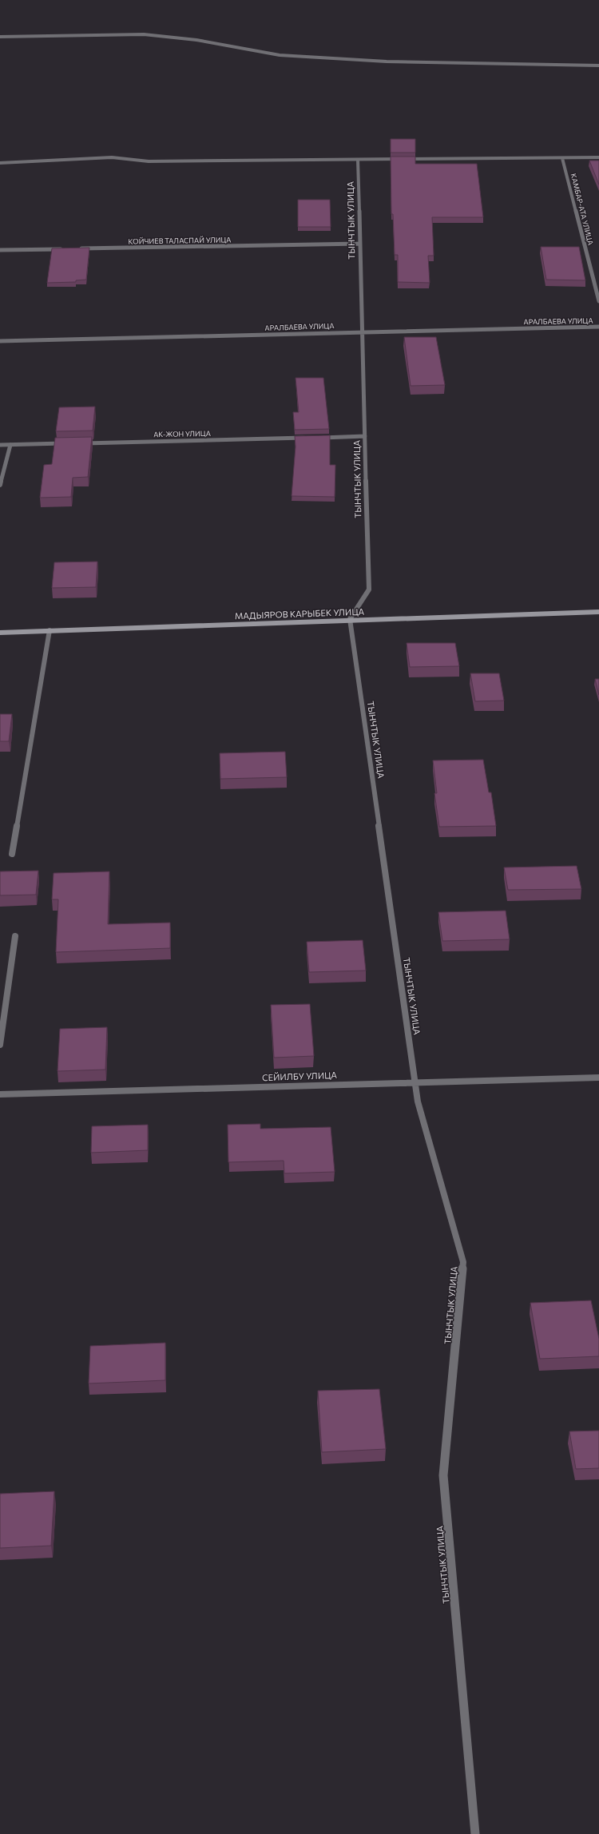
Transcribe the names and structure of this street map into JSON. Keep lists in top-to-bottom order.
{
  "streets": {
    "street": [
      "КАМБАР-АТА УЛИЦА",
      "ТЫНЧТЫК УЛИЦА",
      "КОЙЧИЕВ ТАЛАСПАЙ УЛИЦА",
      "АРАЛБАЕВА УЛИЦА",
      "АК-ЖОН УЛИЦА",
      "МАДЫЯРОВ КАРЫБЕК УЛИЦА",
      "СЕЙИЛБУ УЛИЦА"
    ]
  },
  "crossings": [
    ["ТЫНЧТЫК УЛИЦА", "КОЙЧИЕВ ТАЛАСПАЙ УЛИЦА"],
    ["ТЫНЧТЫК УЛИЦА", "АРАЛБАЕВА УЛИЦА"],
    ["ТЫНЧТЫК УЛИЦА", "МАДЫЯРОВ КАРЫБЕК УЛИЦА"],
    ["ТЫНЧТЫК УЛИЦА", "СЕЙИЛБУ УЛИЦА"]
  ]
}
